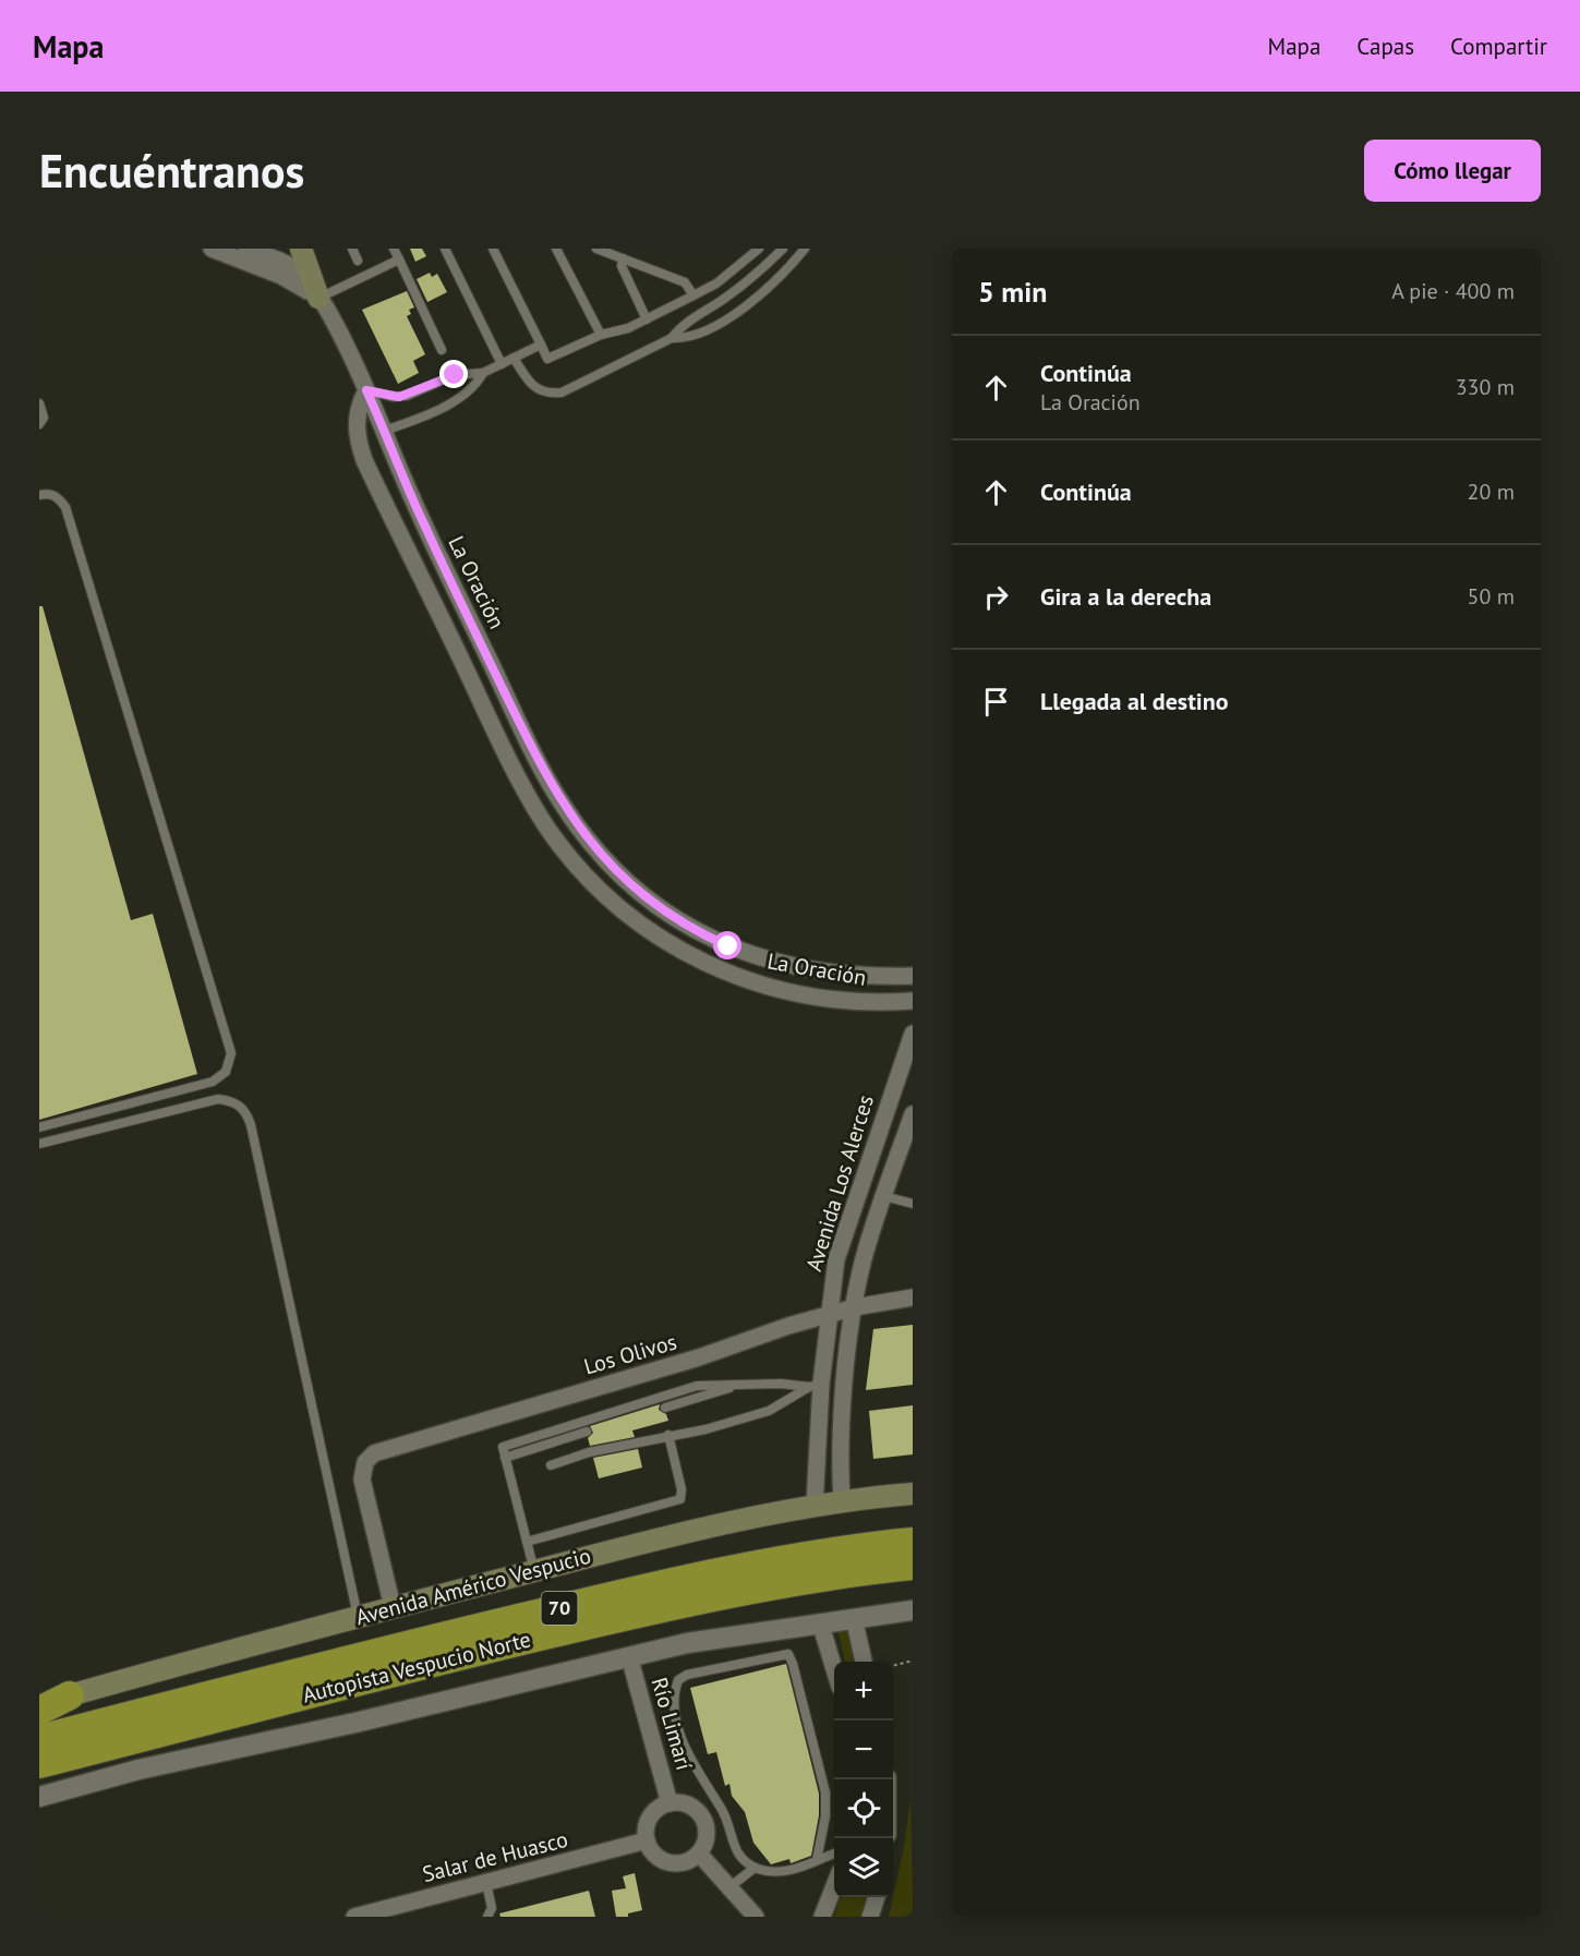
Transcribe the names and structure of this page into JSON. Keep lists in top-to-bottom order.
{
  "streets": {
    "highway": ["70", "Autopista Vespucio Norte"],
    "main road": ["Avenida Américo Vespucio"],
    "street": [
      "La Oración",
      "Avenida Los Alerces",
      "Los Olivos",
      "Río Limarí",
      "Salar de Huasco"
    ]
  },
  "crossings": [
    ["Avenida Los Alerces", "Los Olivos"],
    ["Avenida Los Alerces", "Avenida Américo Vespucio"],
    ["Los Olivos", "Avenida Américo Vespucio"],
    ["Río Limarí", "Salar de Huasco"]
  ],
  "page": {
    "header": "Mapa",
    "nav": ["Mapa", "Capas", "Compartir"],
    "buttons": "Cómo llegar",
    "title": "Encuéntranos",
    "heading": ["5 min", "A pie · 400 m"],
    "list": [
      ["Continúa", "La Oración", "330 m"],
      ["Continúa", "20 m"],
      ["Gira a la derecha", "50 m"],
      "Llegada al destino"
    ],
    "map_buttons": ["+", "−"]
  }
}
